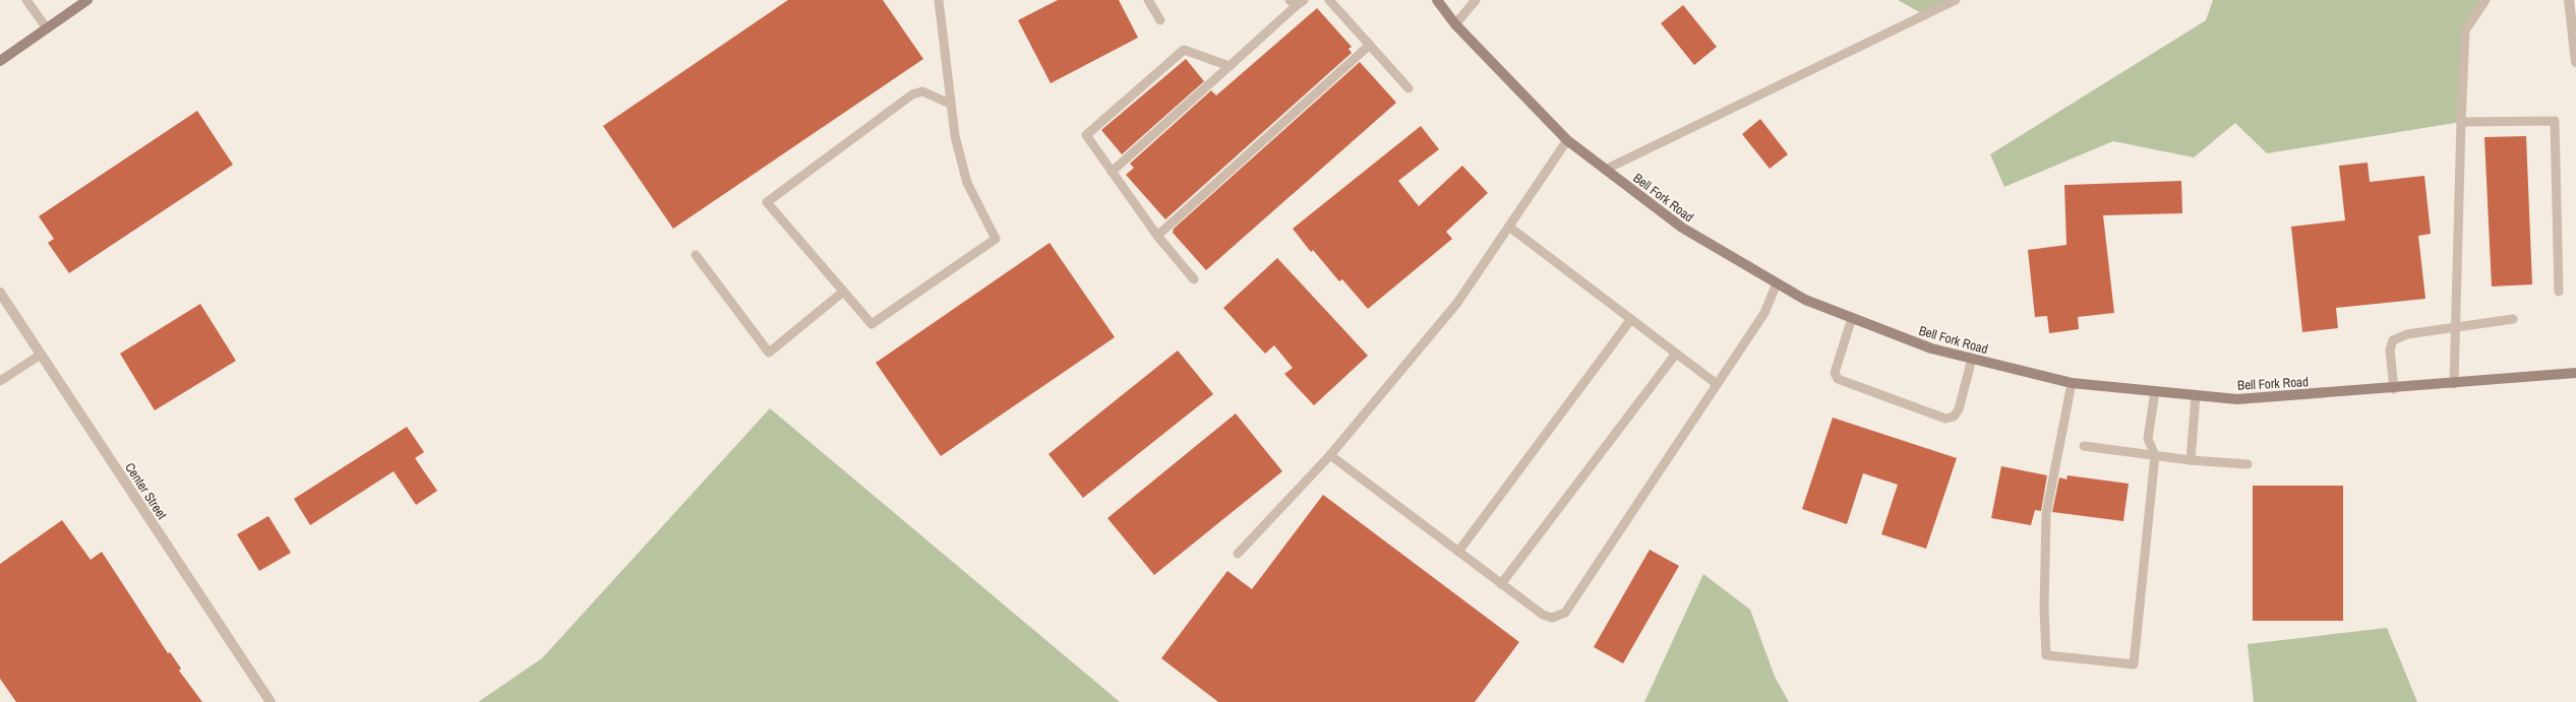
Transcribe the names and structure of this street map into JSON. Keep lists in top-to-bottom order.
{
  "streets": {
    "main road": ["Bell Fork Road"],
    "street": ["Center Street"]
  }
}
